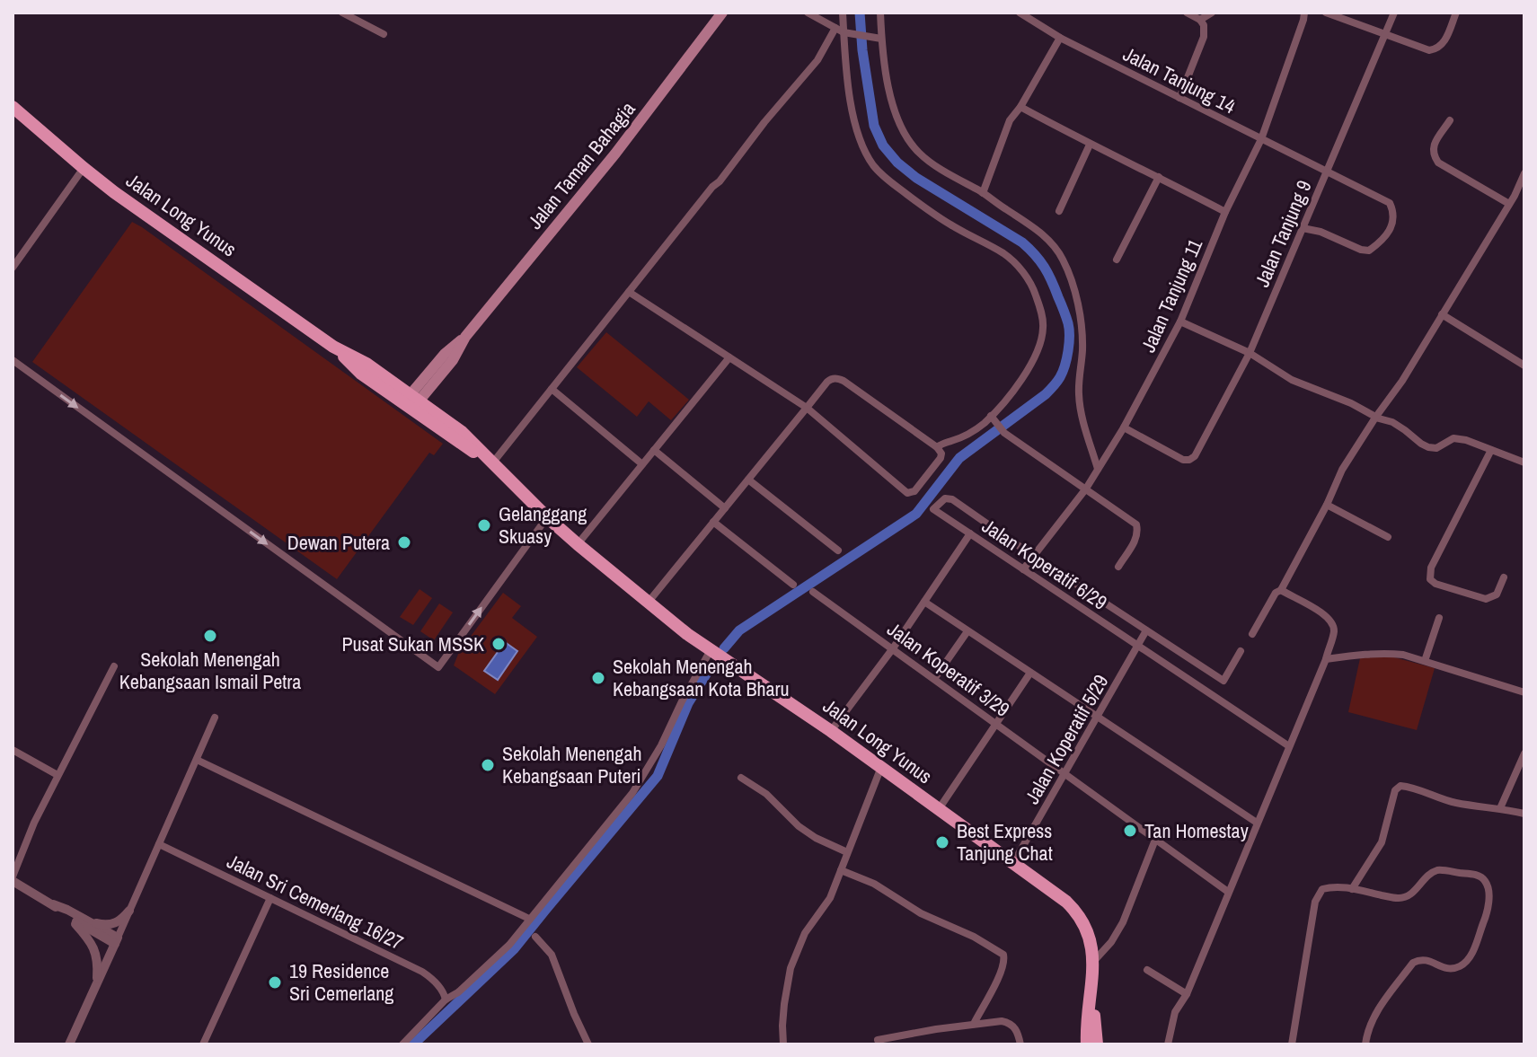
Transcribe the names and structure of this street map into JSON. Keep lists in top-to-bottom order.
{
  "streets": {
    "main road": ["Jalan Taman Bahagia", "Jalan Long Yunus"],
    "street": [
      "Jalan Tanjung 14",
      "Jalan Tanjung 9",
      "Jalan Tanjung 11",
      "Jalan Koperatif 6/29",
      "Jalan Koperatif 3/29",
      "Jalan Koperatif 5/29",
      "Jalan Sri Cemerlang 16/27"
    ]
  },
  "crossings": [
    ["Jalan Tanjung 14", "Jalan Tanjung 9"],
    ["Jalan Tanjung 14", "Jalan Tanjung 11"],
    ["Jalan Taman Bahagia", "Jalan Long Yunus"],
    ["Jalan Long Yunus", "Jalan Koperatif 5/29"],
    ["Jalan Tanjung 9", "Jalan Tanjung 11"],
    ["Jalan Tanjung 11", "Jalan Koperatif 6/29"],
    ["Jalan Koperatif 6/29", "Jalan Koperatif 5/29"],
    ["Jalan Koperatif 3/29", "Jalan Koperatif 5/29"]
  ],
  "places": [
    "Gelanggang Skuasy",
    "Dewan Putera",
    "Sekolah Menengah Kebangsaan Ismail Petra",
    "Pusat Sukan MSSK",
    "Sekolah Menengah Kebangsaan Kota Bharu",
    "Sekolah Menengah Kebangsaan Puteri",
    "Tan Homestay",
    "Best Express Tanjung Chat",
    "19 Residence Sri Cemerlang"
  ]
}
